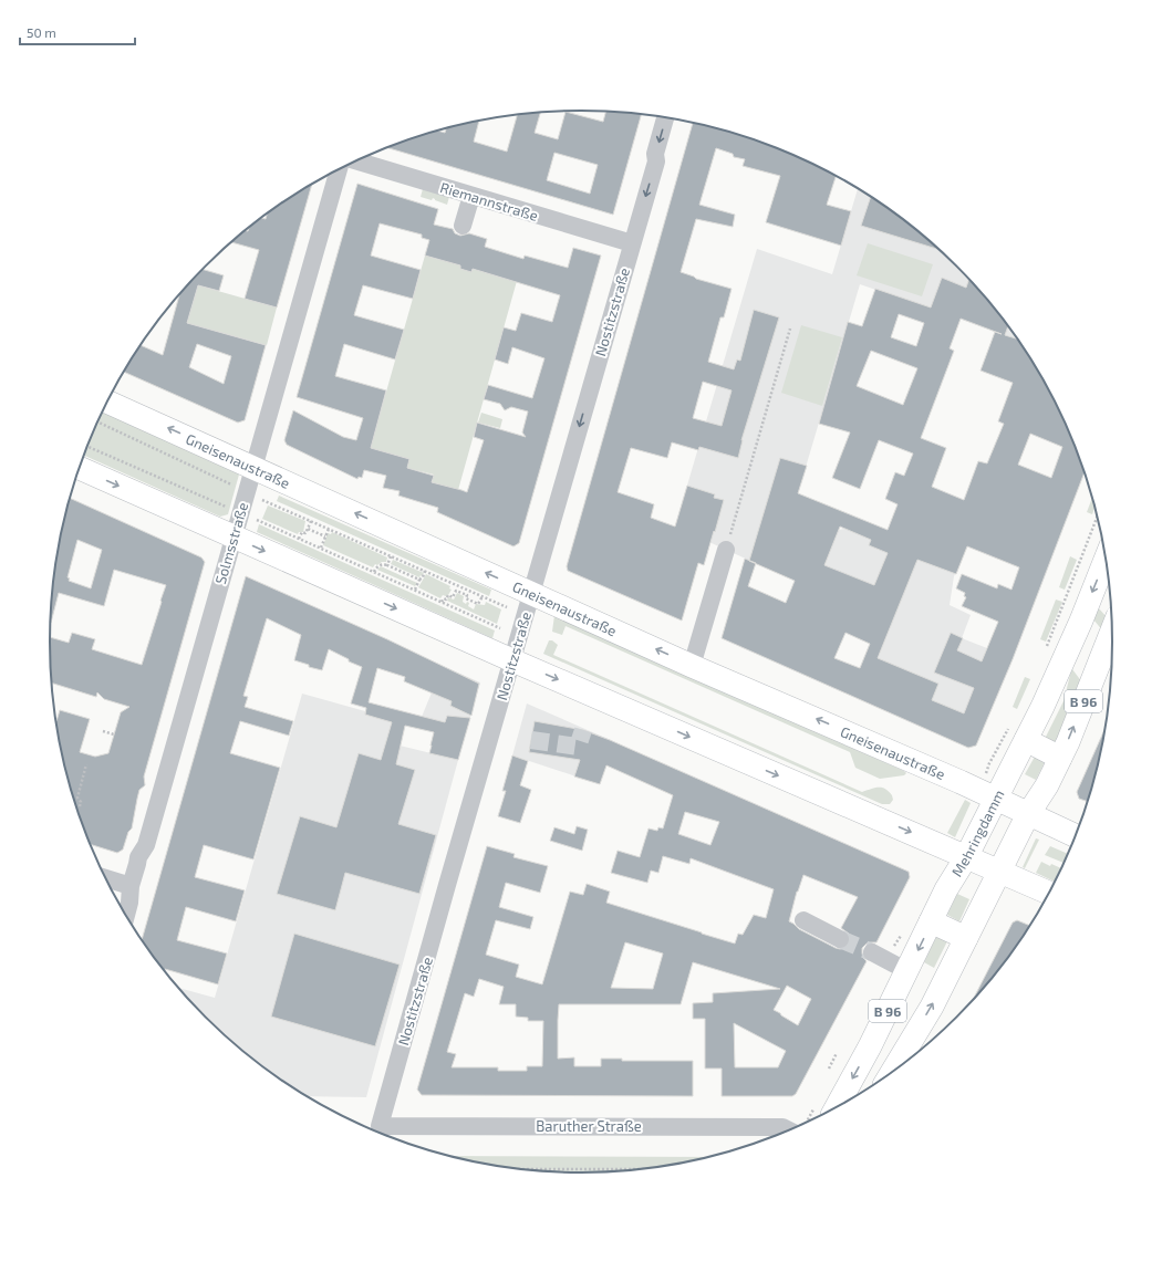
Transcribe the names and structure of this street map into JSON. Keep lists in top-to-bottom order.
{
  "streets": {
    "main road": ["Gneisenaustraße", "B 96", "Mehringdamm"],
    "street": [
      "Riemannstraße",
      "Nostitzstraße",
      "Solmsstraße",
      "Baruther Straße"
    ]
  },
  "crossings": [
    ["Riemannstraße", "Nostitzstraße"],
    ["Nostitzstraße", "Gneisenaustraße"],
    ["Nostitzstraße", "Baruther Straße"],
    ["Gneisenaustraße", "Solmsstraße"],
    ["Gneisenaustraße", "Mehringdamm"]
  ],
  "one_way": ["Nostitzstraße"],
  "scale_bar": "50 m"
}
